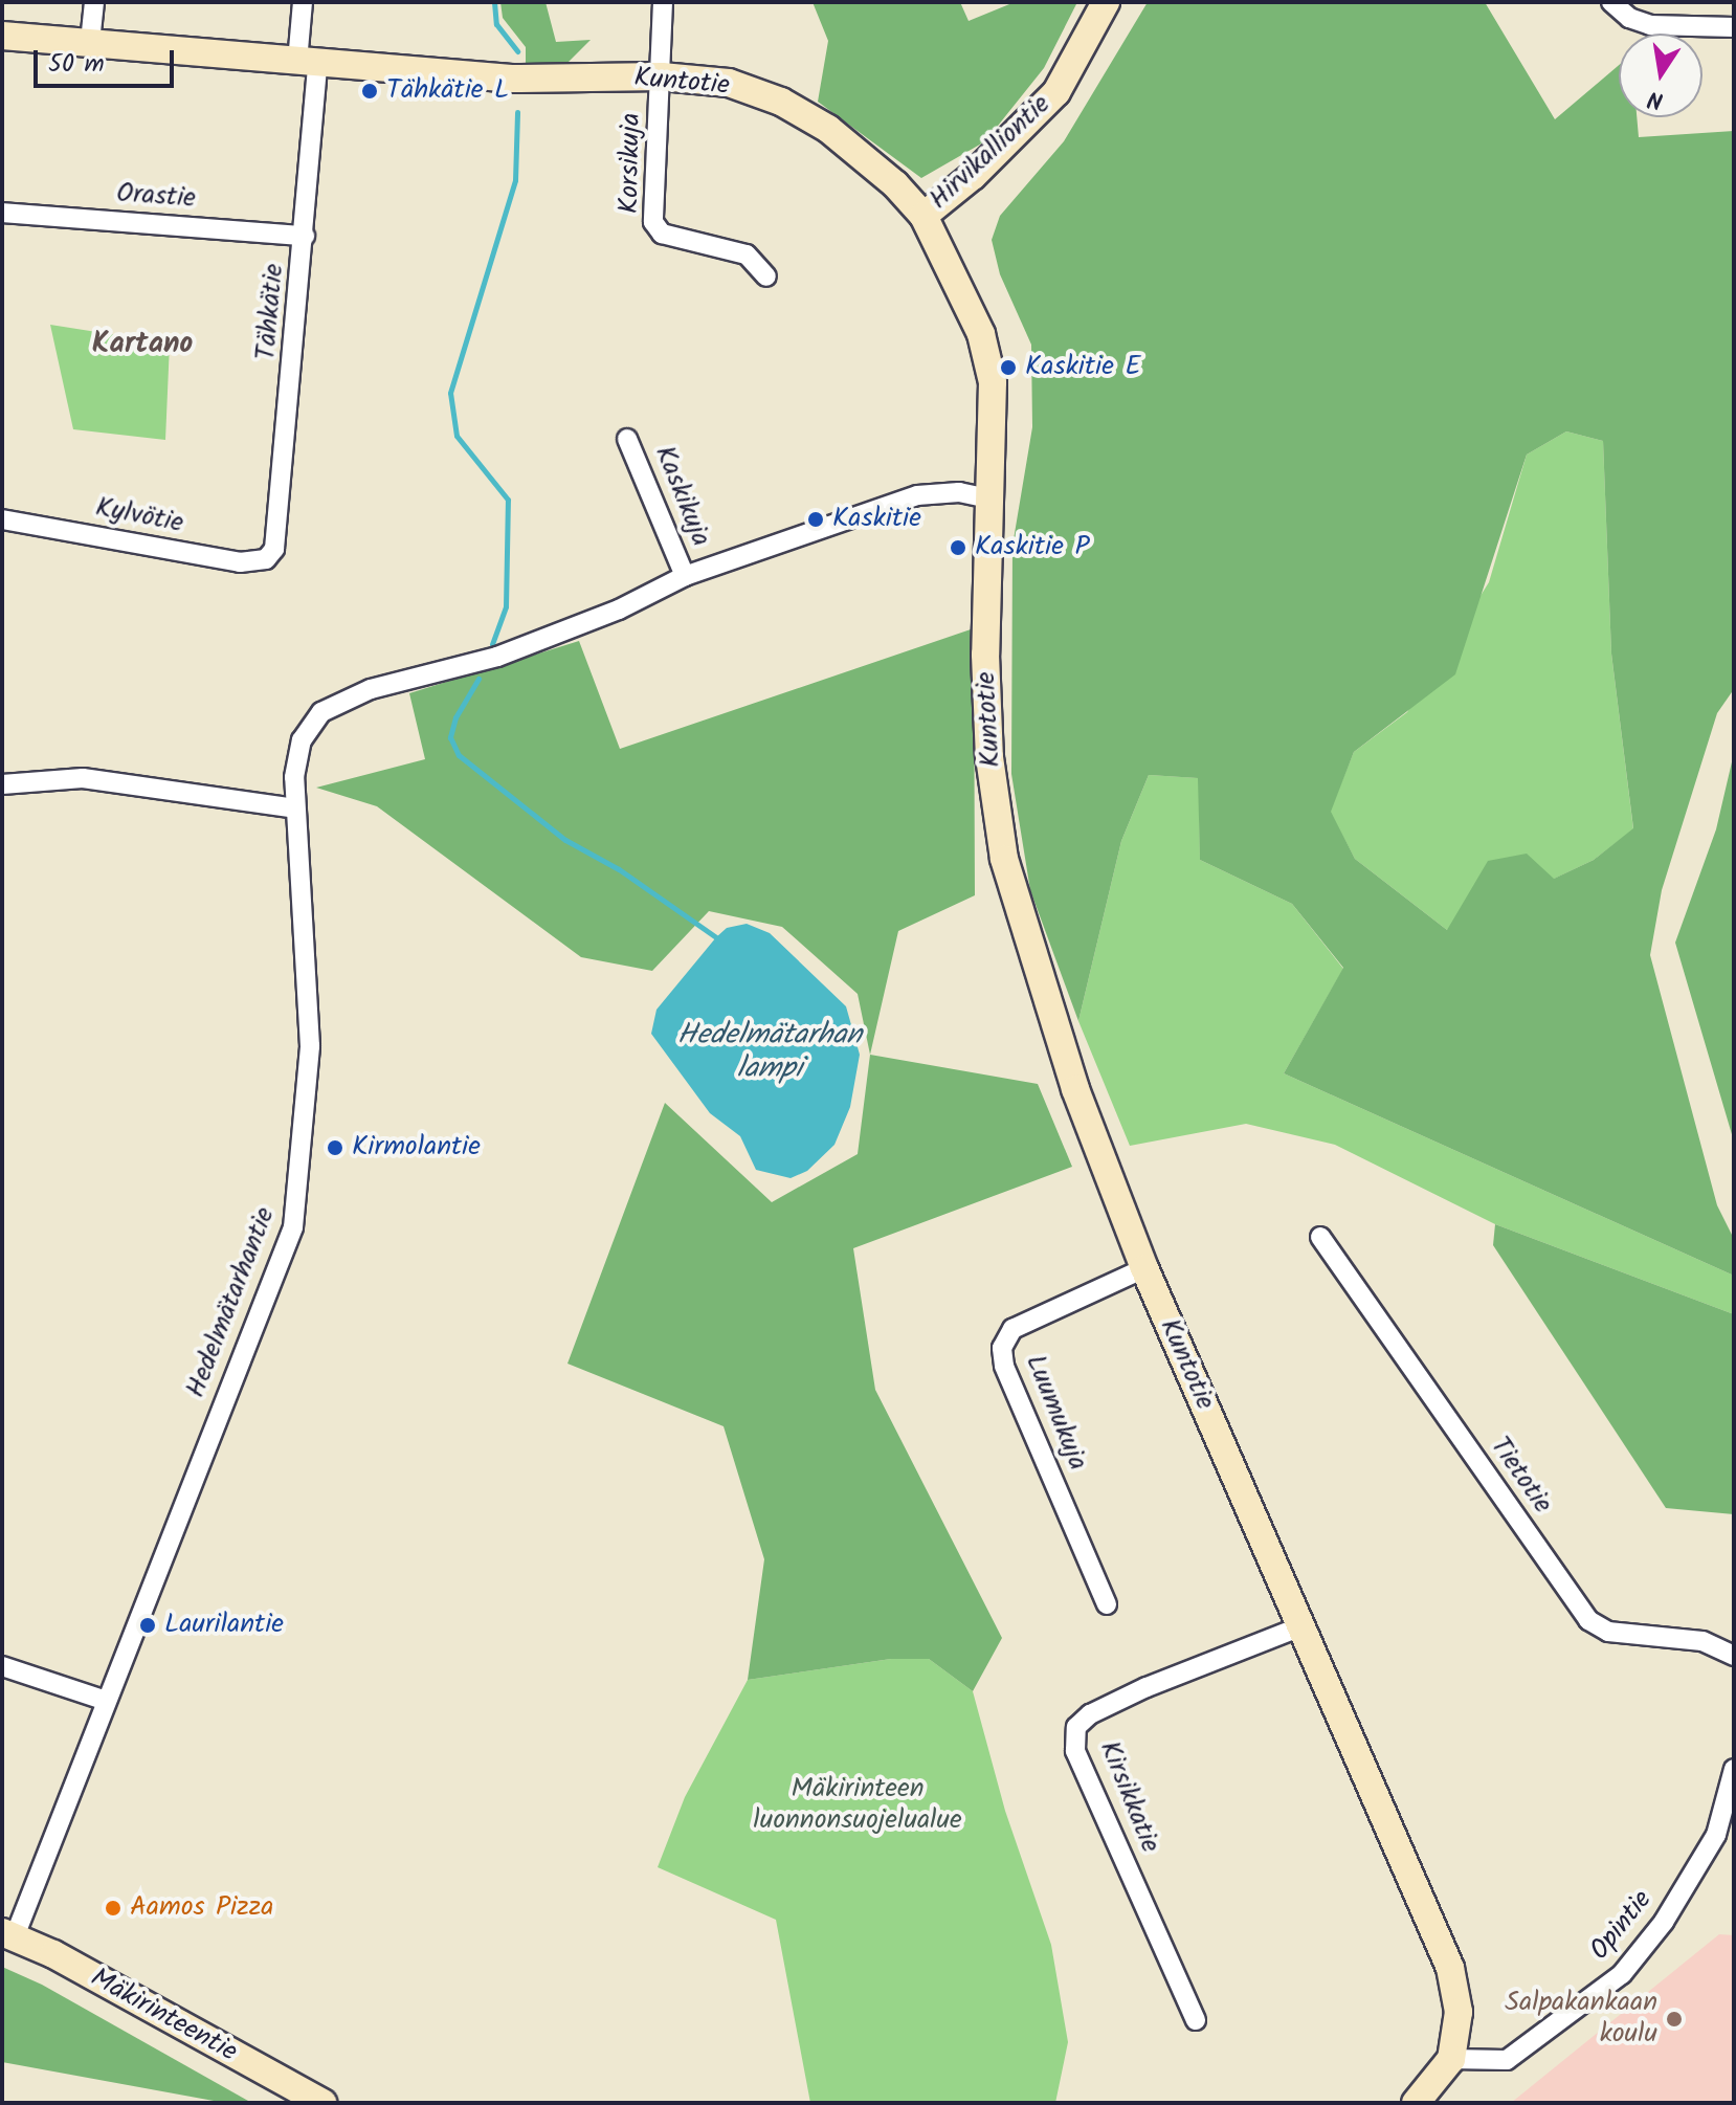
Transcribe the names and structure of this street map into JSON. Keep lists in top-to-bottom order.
{
  "streets": {
    "street": [
      "Kuntotie",
      "Hirvikalliontie",
      "Korsikuja",
      "Orastie",
      "Tähkätie",
      "Kaskikuja",
      "Kylvötie",
      "Hedelmätarhantie",
      "Luumukuja",
      "Tietotie",
      "Kirsikkatie",
      "Opintie",
      "Mäkirinteentie"
    ]
  },
  "crossings": [
    ["Kuntotie", "Hirvikalliontie"],
    ["Kuntotie", "Korsikuja"],
    ["Kuntotie", "Tähkätie"],
    ["Kuntotie", "Luumukuja"],
    ["Kuntotie", "Kirsikkatie"],
    ["Kuntotie", "Opintie"],
    ["Orastie", "Tähkätie"],
    ["Tähkätie", "Kylvötie"],
    ["Kaskikuja", "Hedelmätarhantie"],
    ["Hedelmätarhantie", "Mäkirinteentie"]
  ],
  "districts": ["Kartano"],
  "water": ["Hedelmätarhan lampi"],
  "parks": ["Mäkirinteen luonnonsuojelualue"],
  "places": [
    "Tähkätie L",
    "Kaskitie E",
    "Kaskitie",
    "Kaskitie P",
    "Kirmolantie",
    "Laurilantie",
    "Aamos Pizza",
    "Salpakankaan koulu"
  ],
  "scale_bar": "50 m",
  "north": "bottom"
}
